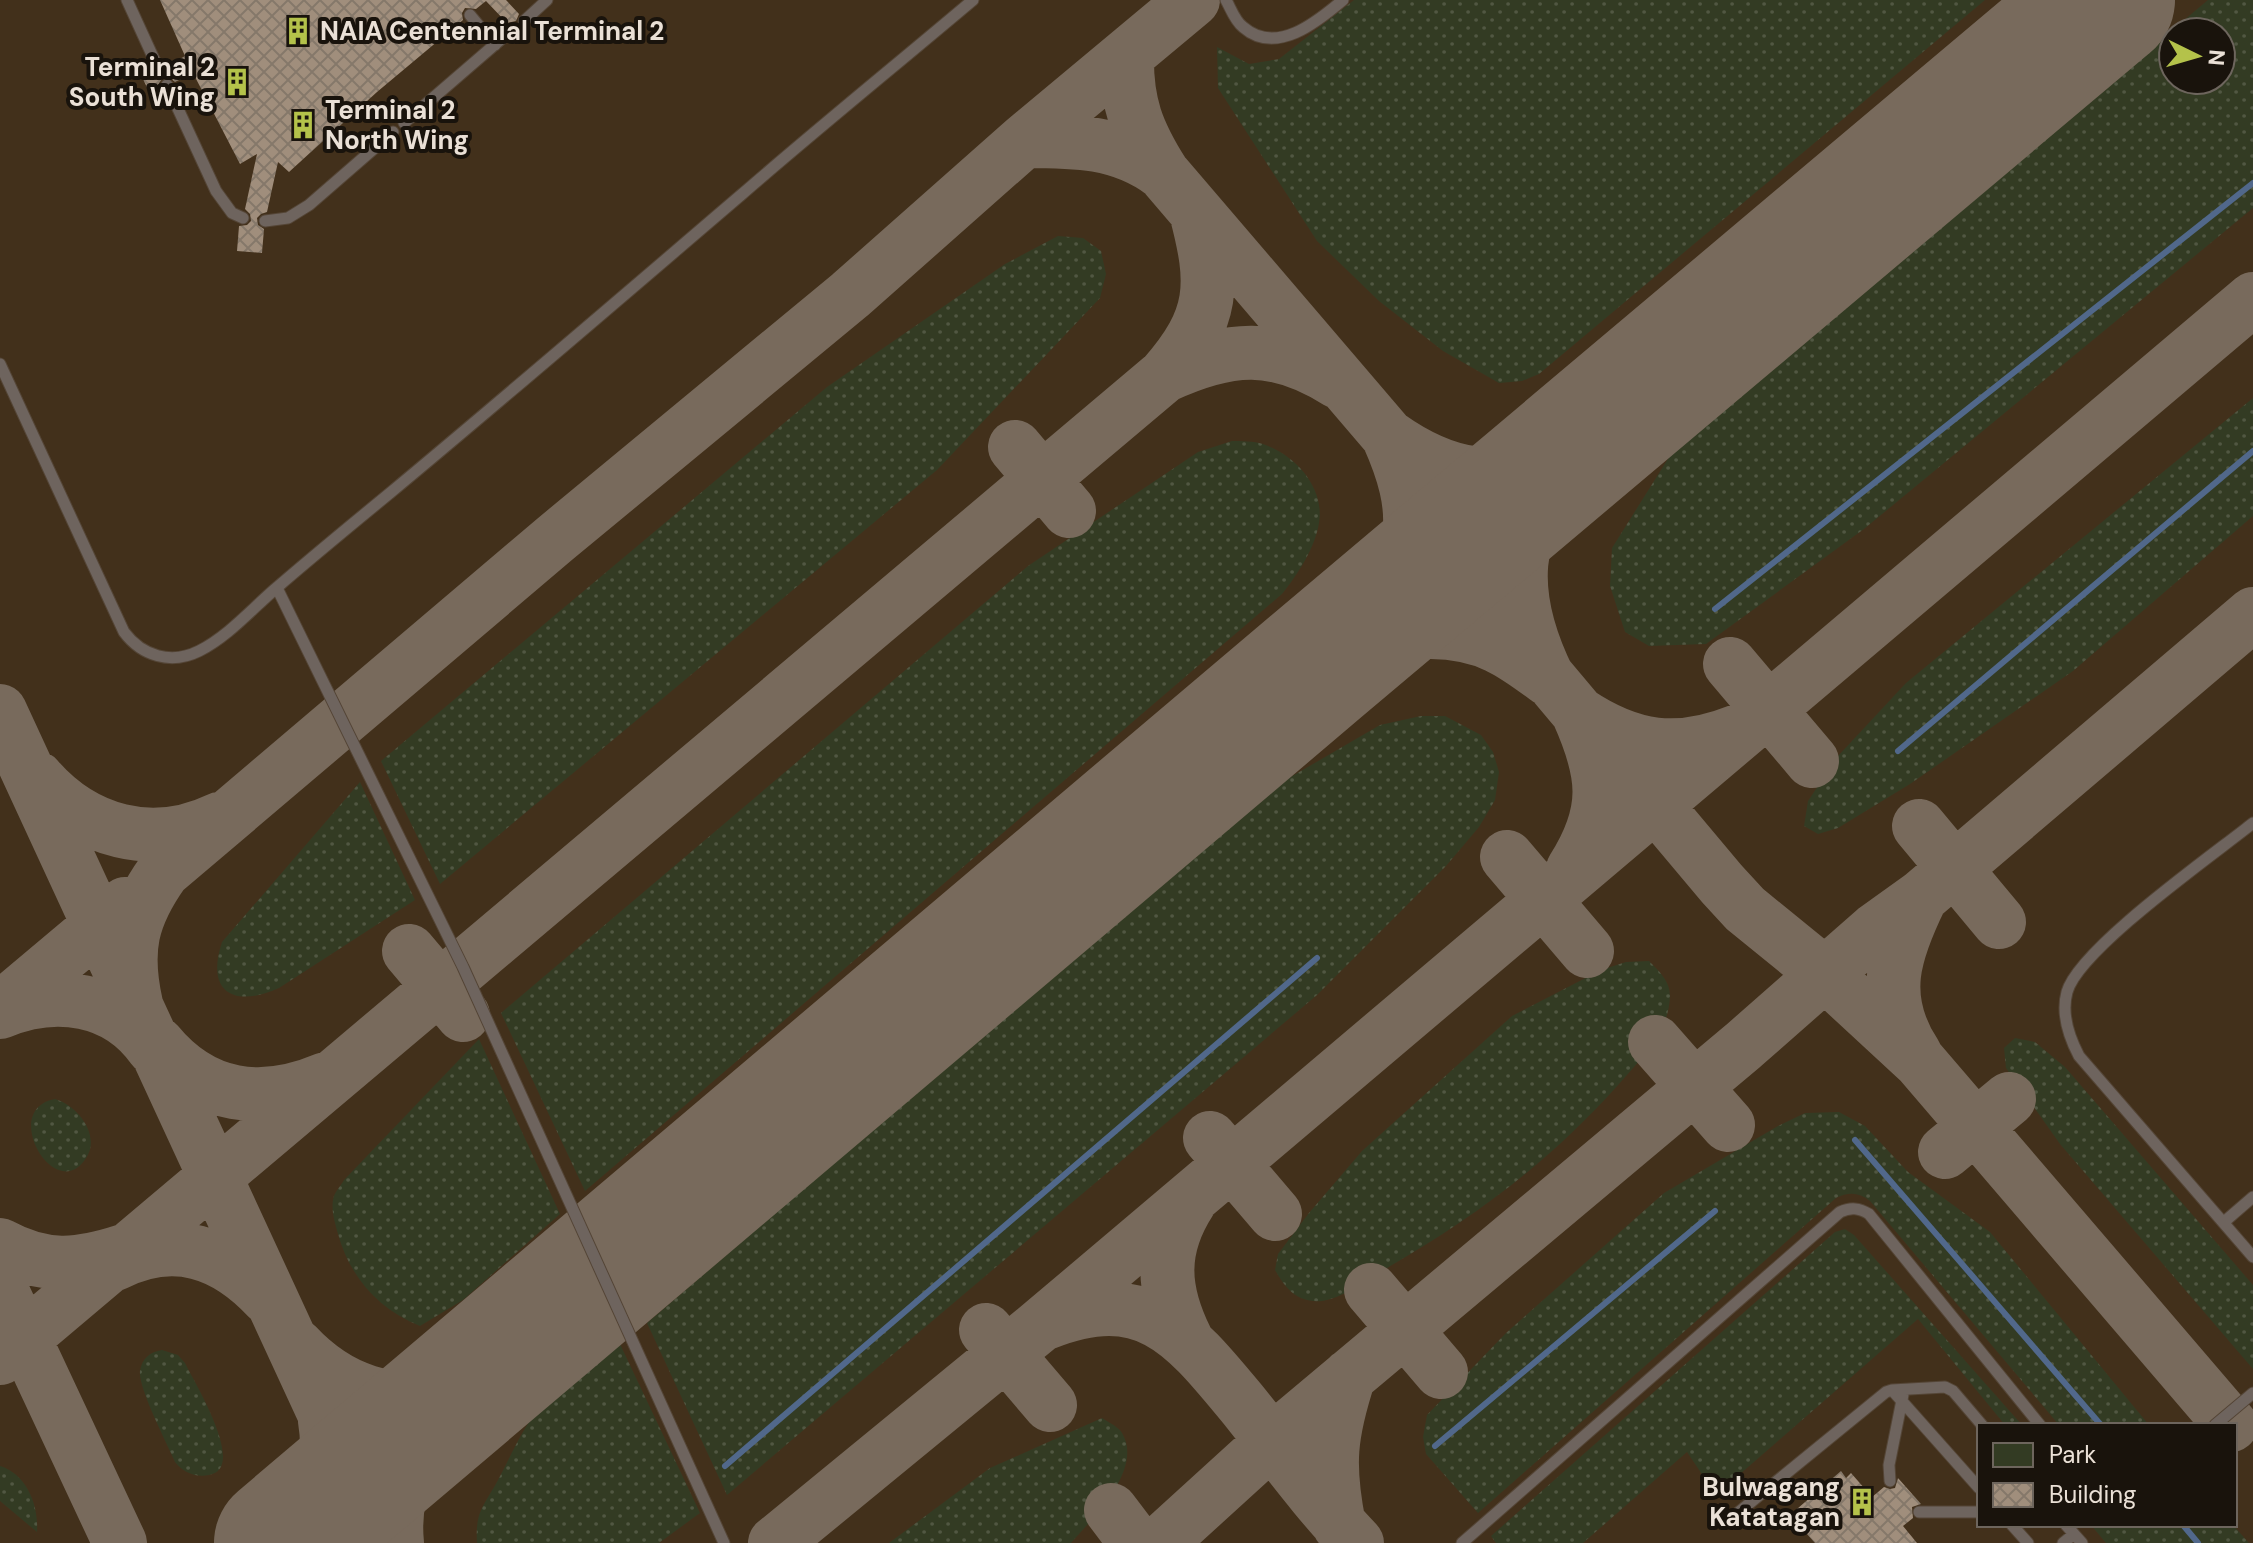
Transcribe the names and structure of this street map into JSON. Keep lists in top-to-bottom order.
{
  "places": {
    "building": [
      "NAIA Centennial Terminal 2",
      "Terminal 2 South Wing",
      "Terminal 2 North Wing",
      "Bulwagang Katatagan"
    ]
  },
  "legend": ["Park", "Building"],
  "north": "right"
}
